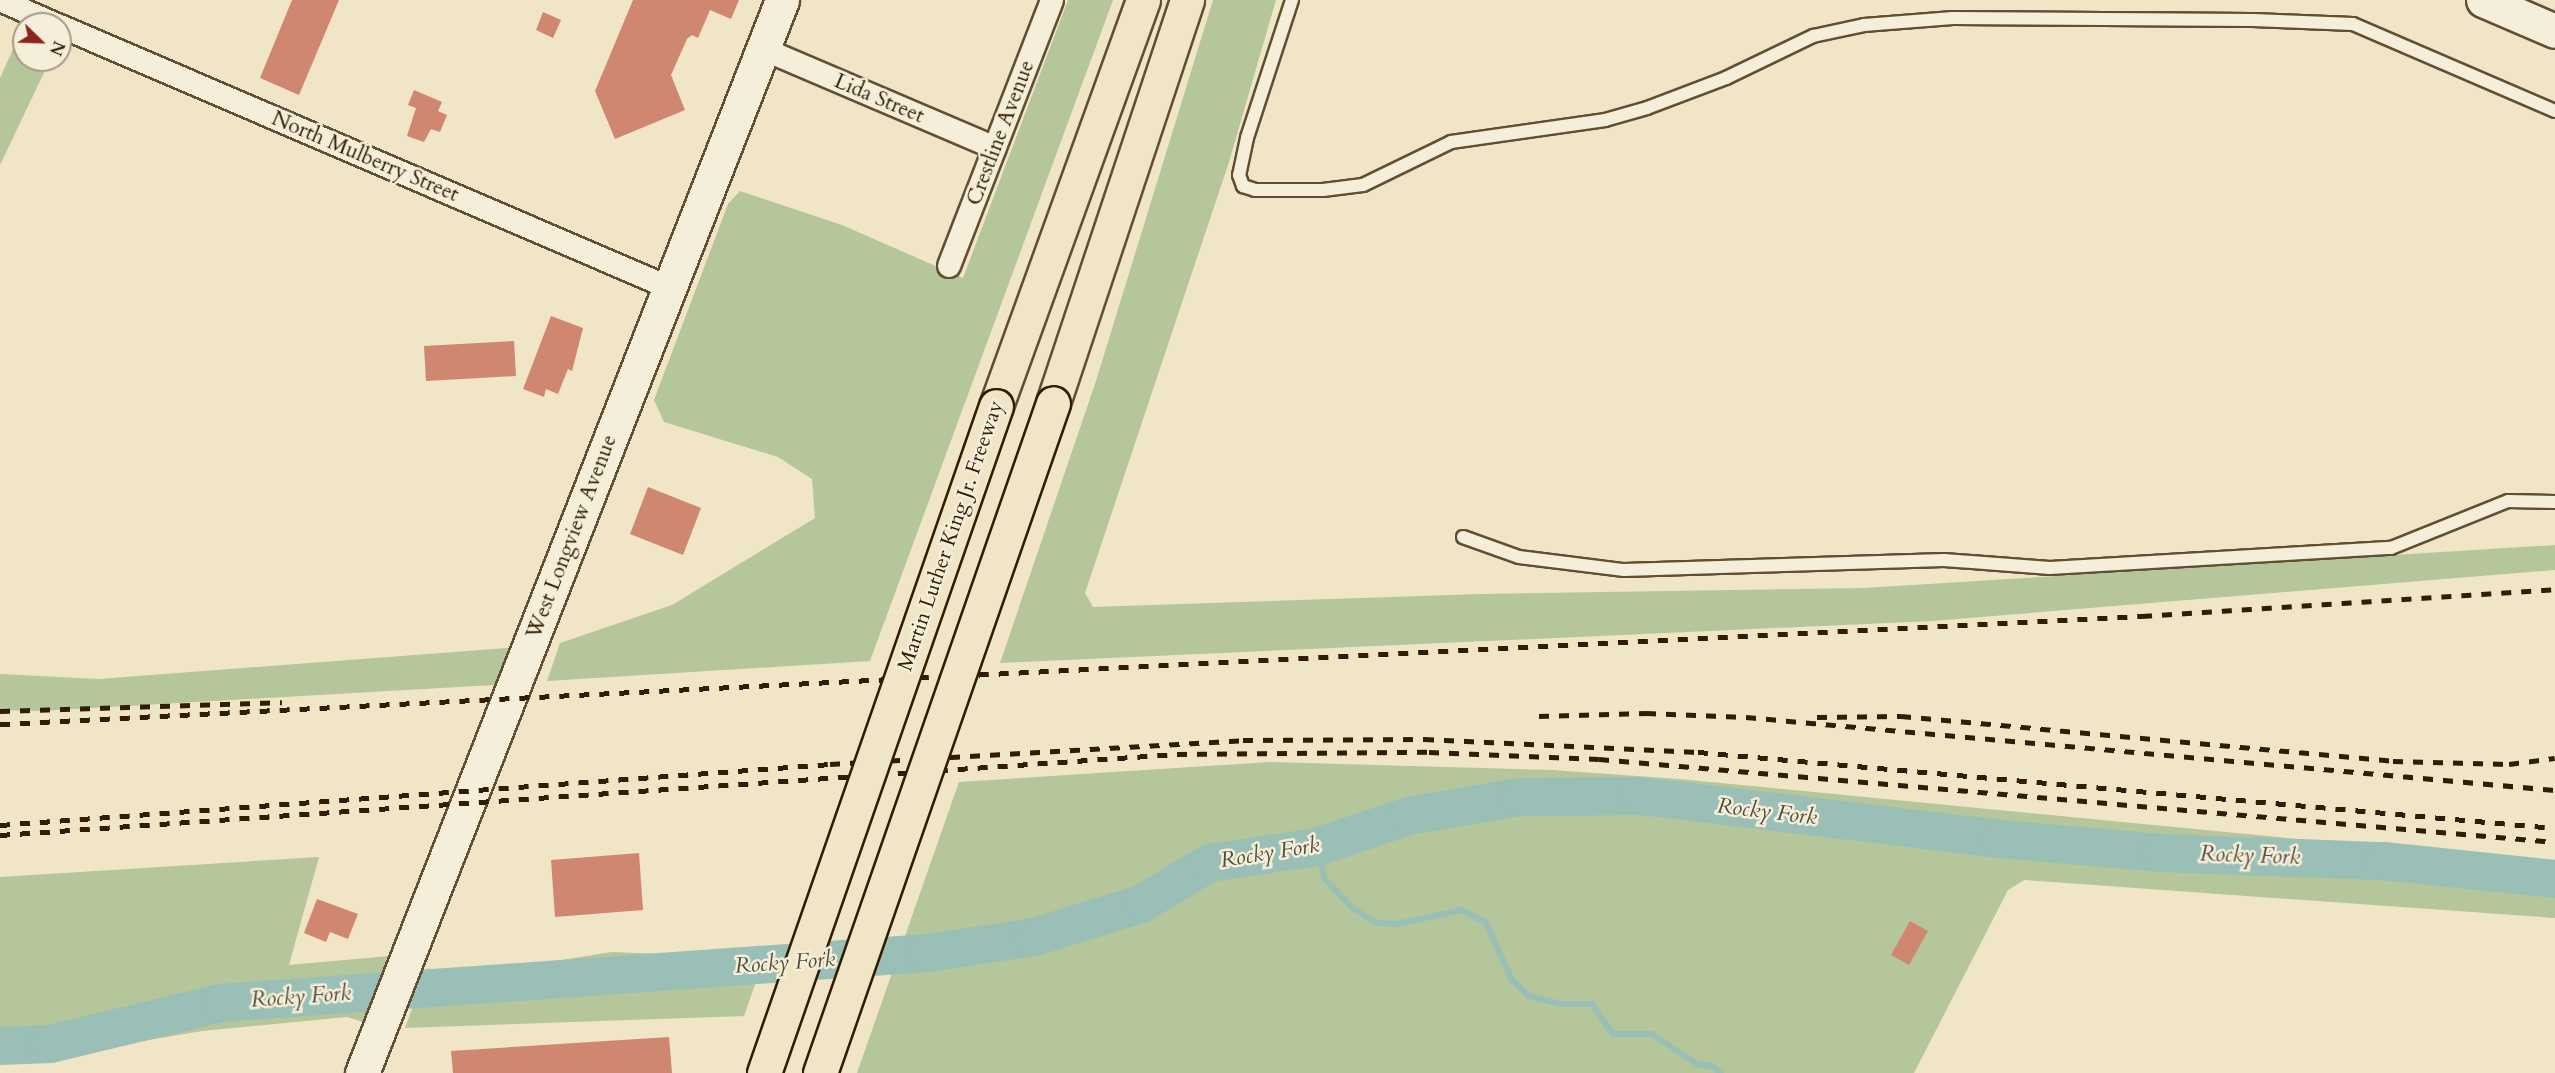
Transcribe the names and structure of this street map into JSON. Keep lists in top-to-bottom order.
{
  "streets": {
    "highway": ["Martin Luther King Jr. Freeway"],
    "street": [
      "Lida Street",
      "Crestline Avenue",
      "North Mulberry Street",
      "West Longview Avenue"
    ]
  },
  "crossings": [
    ["Lida Street", "Crestline Avenue"],
    ["Lida Street", "West Longview Avenue"],
    ["North Mulberry Street", "West Longview Avenue"]
  ],
  "water": ["Rocky Fork"],
  "north": "bottom right"
}
